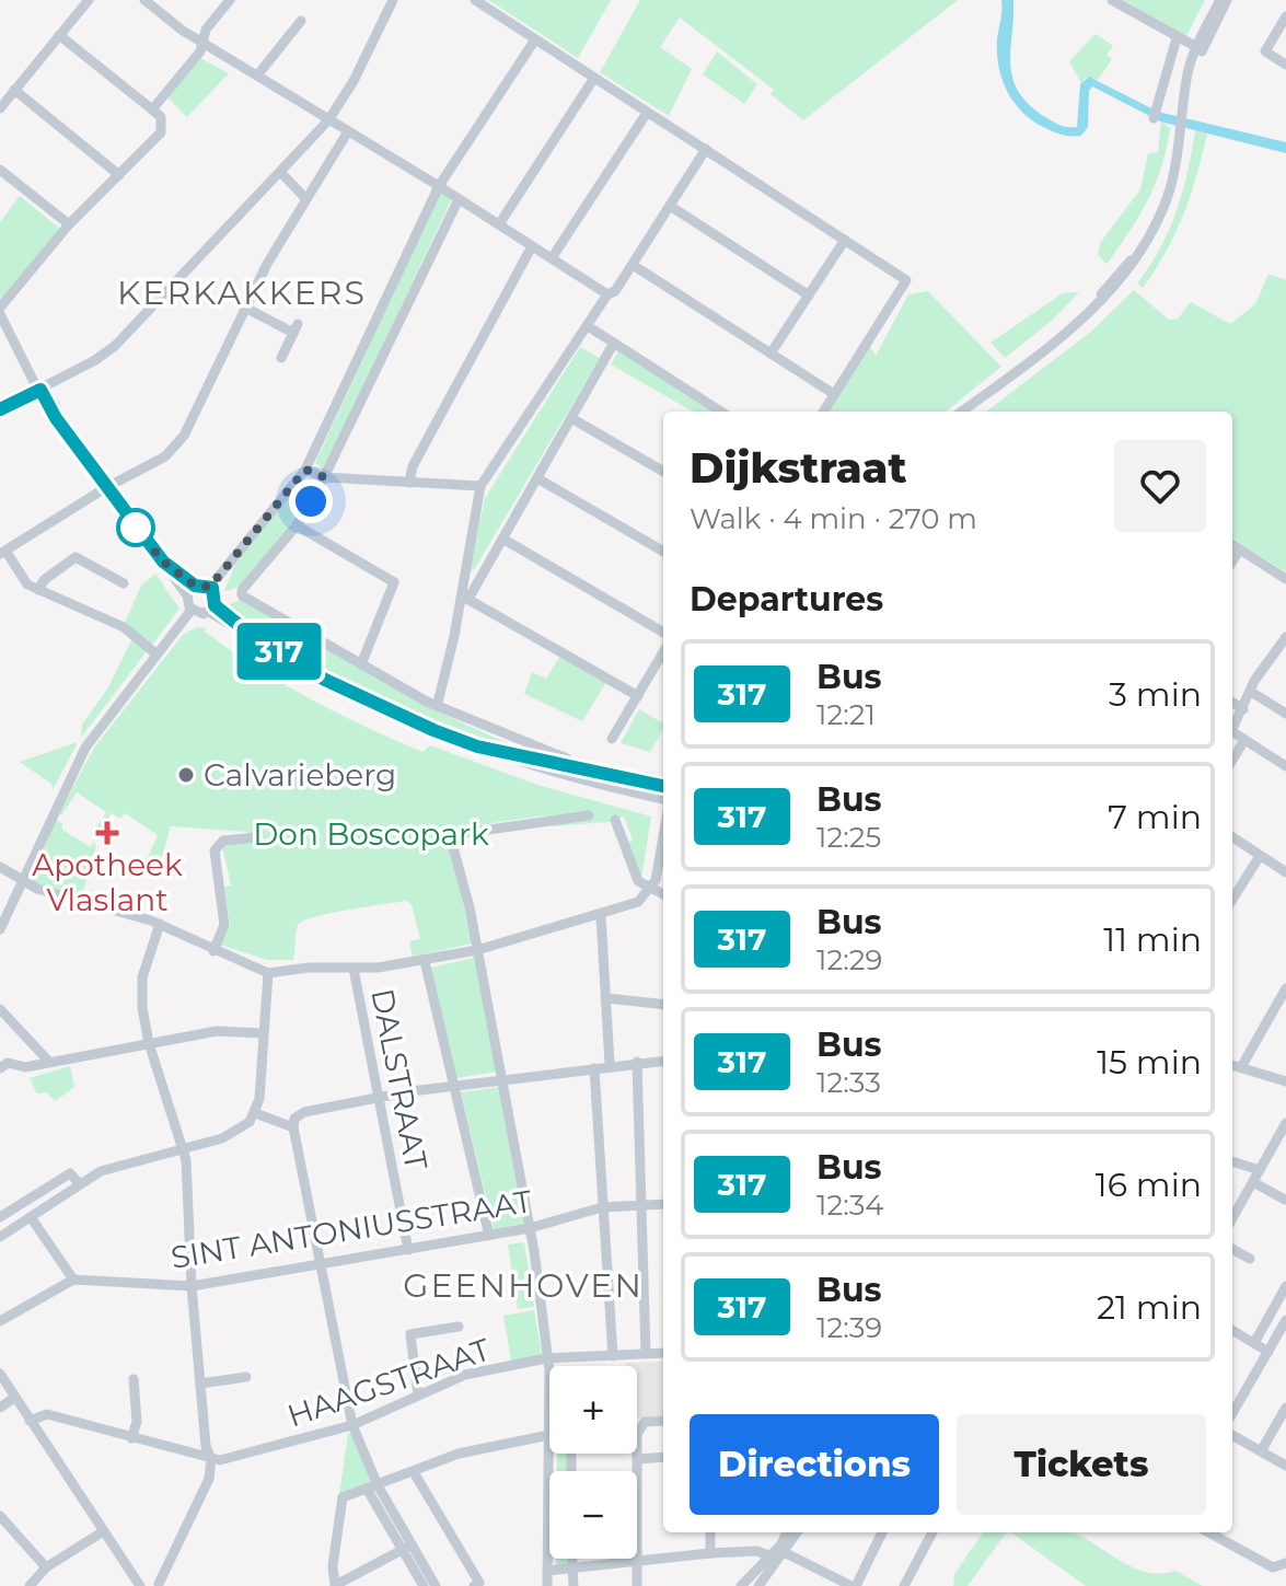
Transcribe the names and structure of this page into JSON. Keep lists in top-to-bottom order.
{
  "streets": {
    "street": ["DALSTRAAT", "SINT ANTONIUSSTRAAT", "HAAGSTRAAT"]
  },
  "crossings": [
    ["DALSTRAAT", "SINT ANTONIUSSTRAAT"]
  ],
  "districts": ["KERKAKKERS", "GEENHOVEN"],
  "parks": ["Don Boscopark"],
  "places": {
    "other": ["Calvarieberg"],
    "health": ["Apotheek Vlaslant"]
  },
  "lines": ["bus line 317"],
  "page": {
    "on_map": "317",
    "heading": [
      ["Dijkstraat", "Walk · 4 min · 270 m"],
      "Departures"
    ],
    "list": [
      {
        "mark": "317",
        "name": "Bus",
        "note": "12:21",
        "value": "3 min"
      },
      {
        "mark": "317",
        "name": "Bus",
        "note": "12:25",
        "value": "7 min"
      },
      {
        "mark": "317",
        "name": "Bus",
        "note": "12:29",
        "value": "11 min"
      },
      {
        "mark": "317",
        "name": "Bus",
        "note": "12:33",
        "value": "15 min"
      },
      {
        "mark": "317",
        "name": "Bus",
        "note": "12:34",
        "value": "16 min"
      },
      {
        "mark": "317",
        "name": "Bus",
        "note": "12:39",
        "value": "21 min"
      }
    ],
    "map_buttons": ["+", "−"],
    "buttons": ["Directions", "Tickets"]
  }
}
